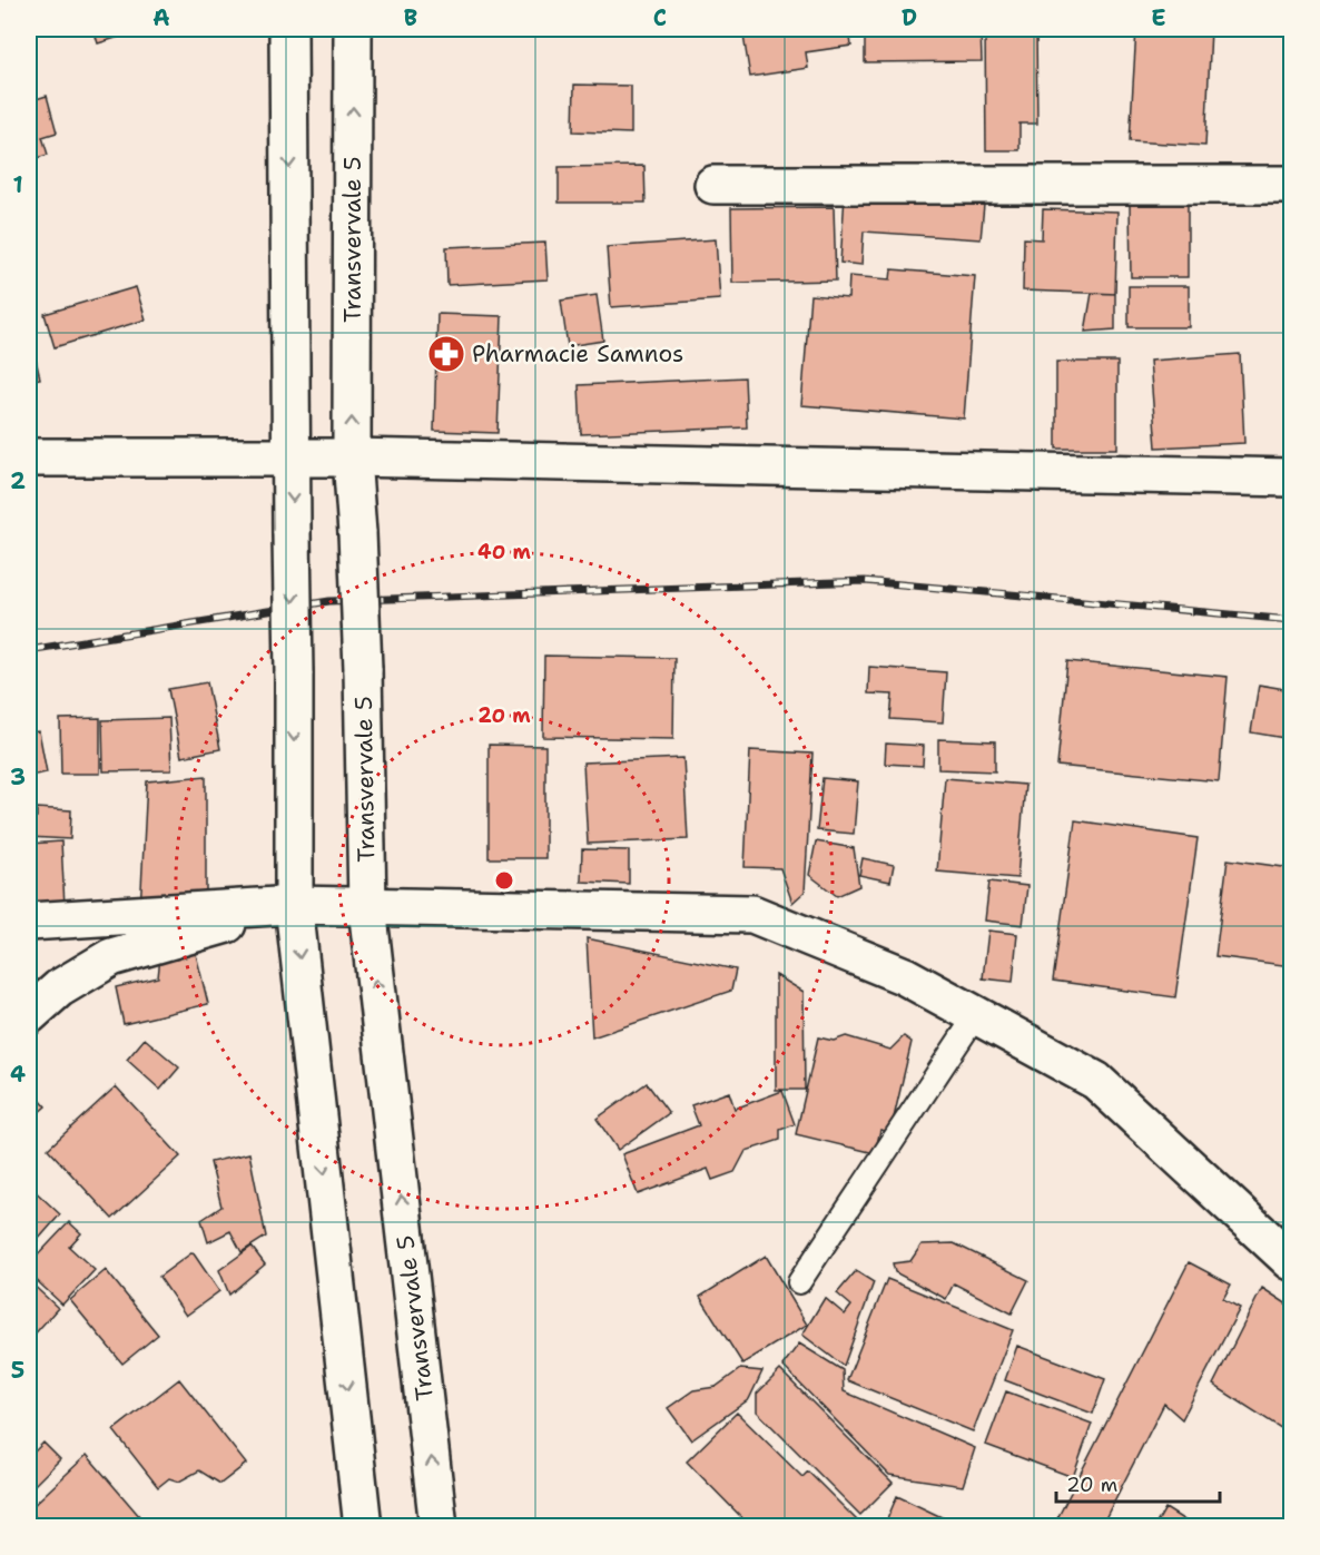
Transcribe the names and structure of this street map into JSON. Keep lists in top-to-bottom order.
{
  "streets": {
    "street": ["Transvervale 5"]
  },
  "places": {
    "pharmacy": ["Pharmacie Samnos"]
  },
  "scale_bar": "20 m",
  "grid": {
    "columns": [
      "A",
      "B",
      "C",
      "D",
      "E"
    ],
    "rows": [
      "1",
      "2",
      "3",
      "4",
      "5"
    ]
  },
  "rings": ["40 m", "20 m"]
}
